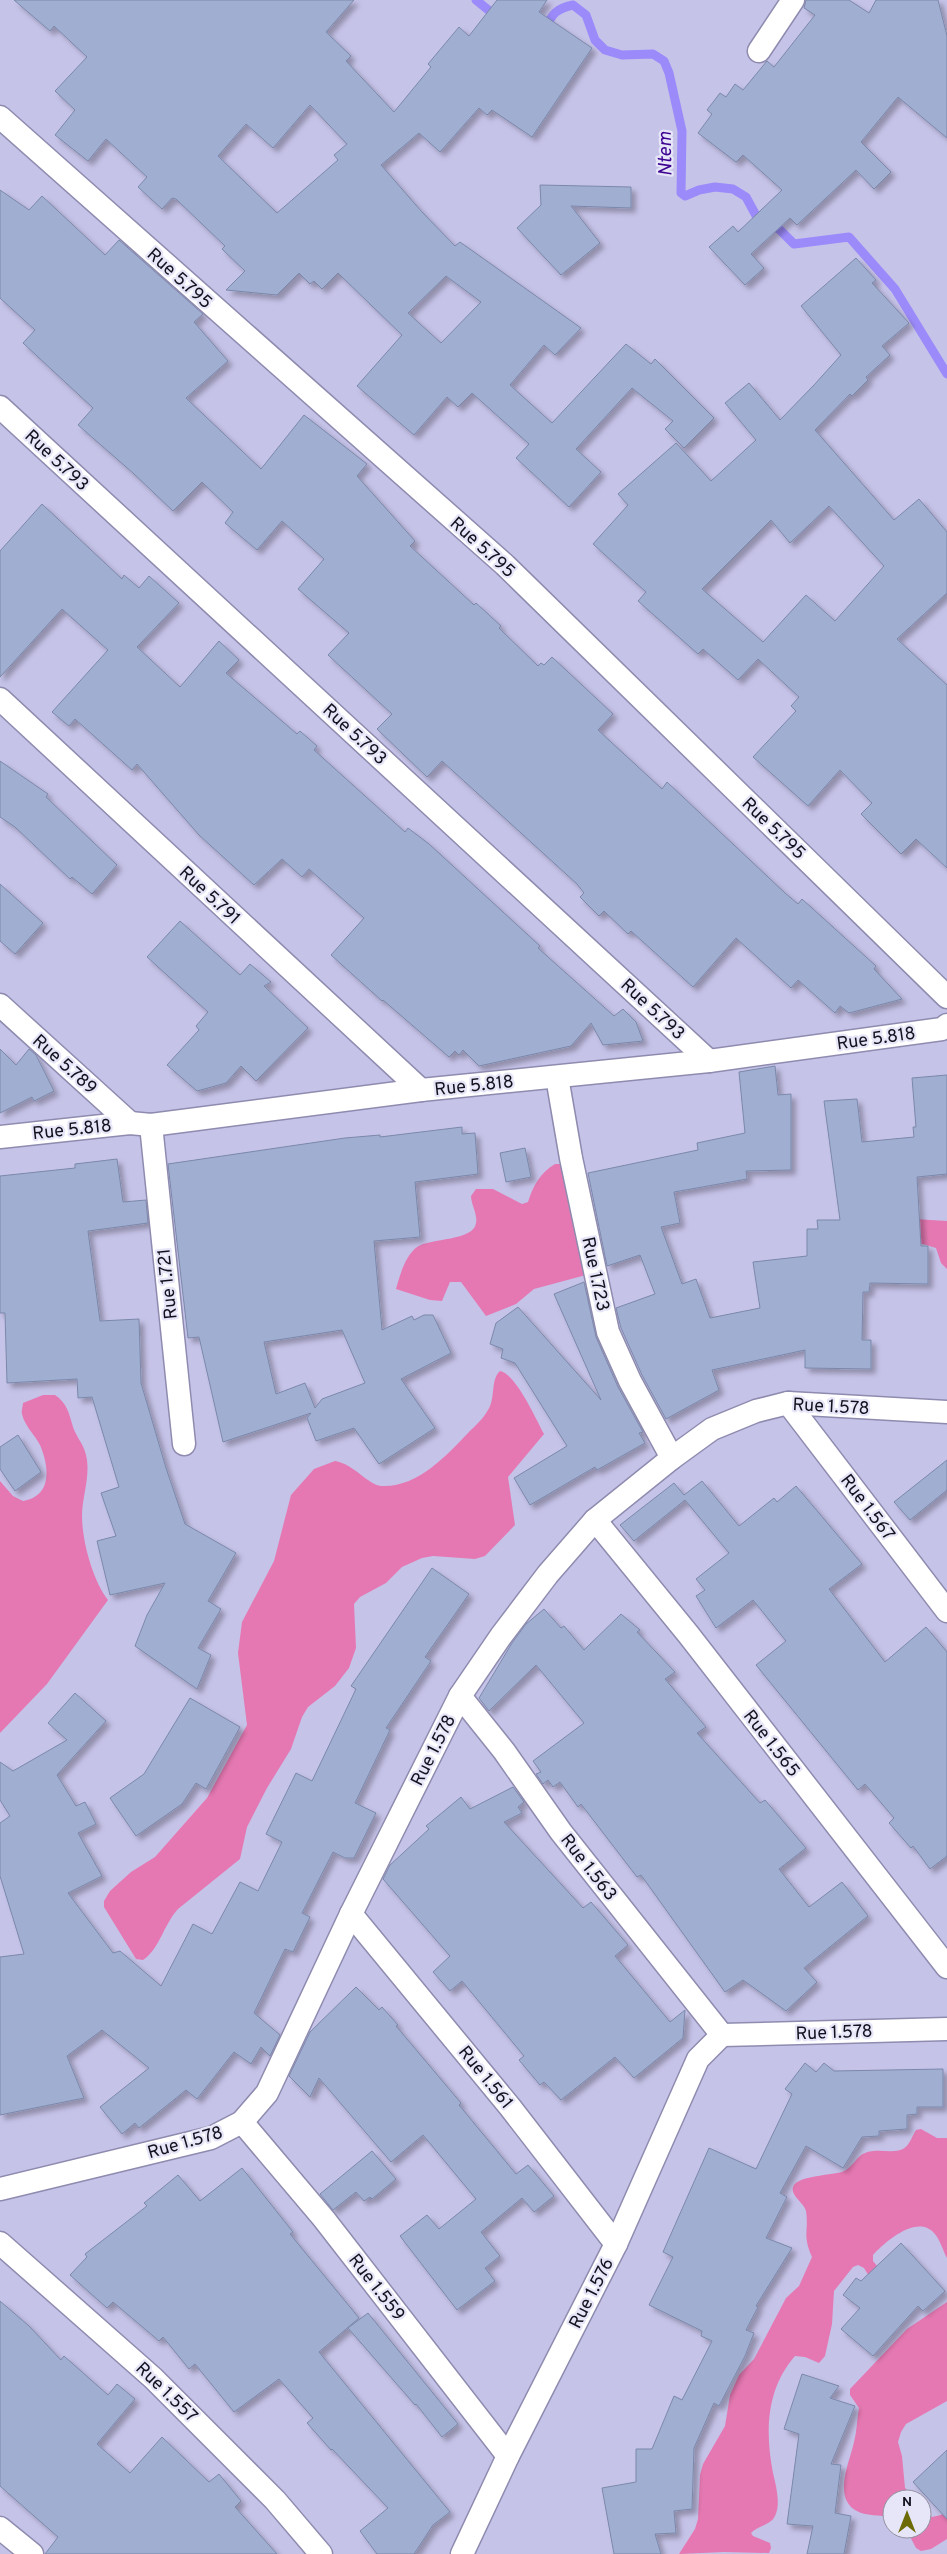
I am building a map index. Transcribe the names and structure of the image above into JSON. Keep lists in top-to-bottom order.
{
  "streets": {
    "street": [
      "Rue 5.795",
      "Rue 5.793",
      "Rue 5.791",
      "Rue 5.818",
      "Rue 5.789",
      "Rue 1.723",
      "Rue 1.721",
      "Rue 1.578",
      "Rue 1.567",
      "Rue 1.565",
      "Rue 1.563",
      "Rue 1.561",
      "Rue 1.559",
      "Rue 1.576",
      "Rue 1.557"
    ]
  },
  "crossings": [
    ["Rue 5.793", "Rue 5.818"],
    ["Rue 5.791", "Rue 5.818"],
    ["Rue 5.818", "Rue 5.789"],
    ["Rue 5.818", "Rue 1.723"],
    ["Rue 5.818", "Rue 1.721"],
    ["Rue 5.789", "Rue 1.721"],
    ["Rue 1.723", "Rue 1.578"],
    ["Rue 1.578", "Rue 1.567"],
    ["Rue 1.578", "Rue 1.565"],
    ["Rue 1.578", "Rue 1.563"],
    ["Rue 1.578", "Rue 1.561"],
    ["Rue 1.578", "Rue 1.559"],
    ["Rue 1.578", "Rue 1.576"],
    ["Rue 1.563", "Rue 1.576"],
    ["Rue 1.561", "Rue 1.576"],
    ["Rue 1.559", "Rue 1.576"]
  ],
  "water": ["Ntem"],
  "north": "top"
}
